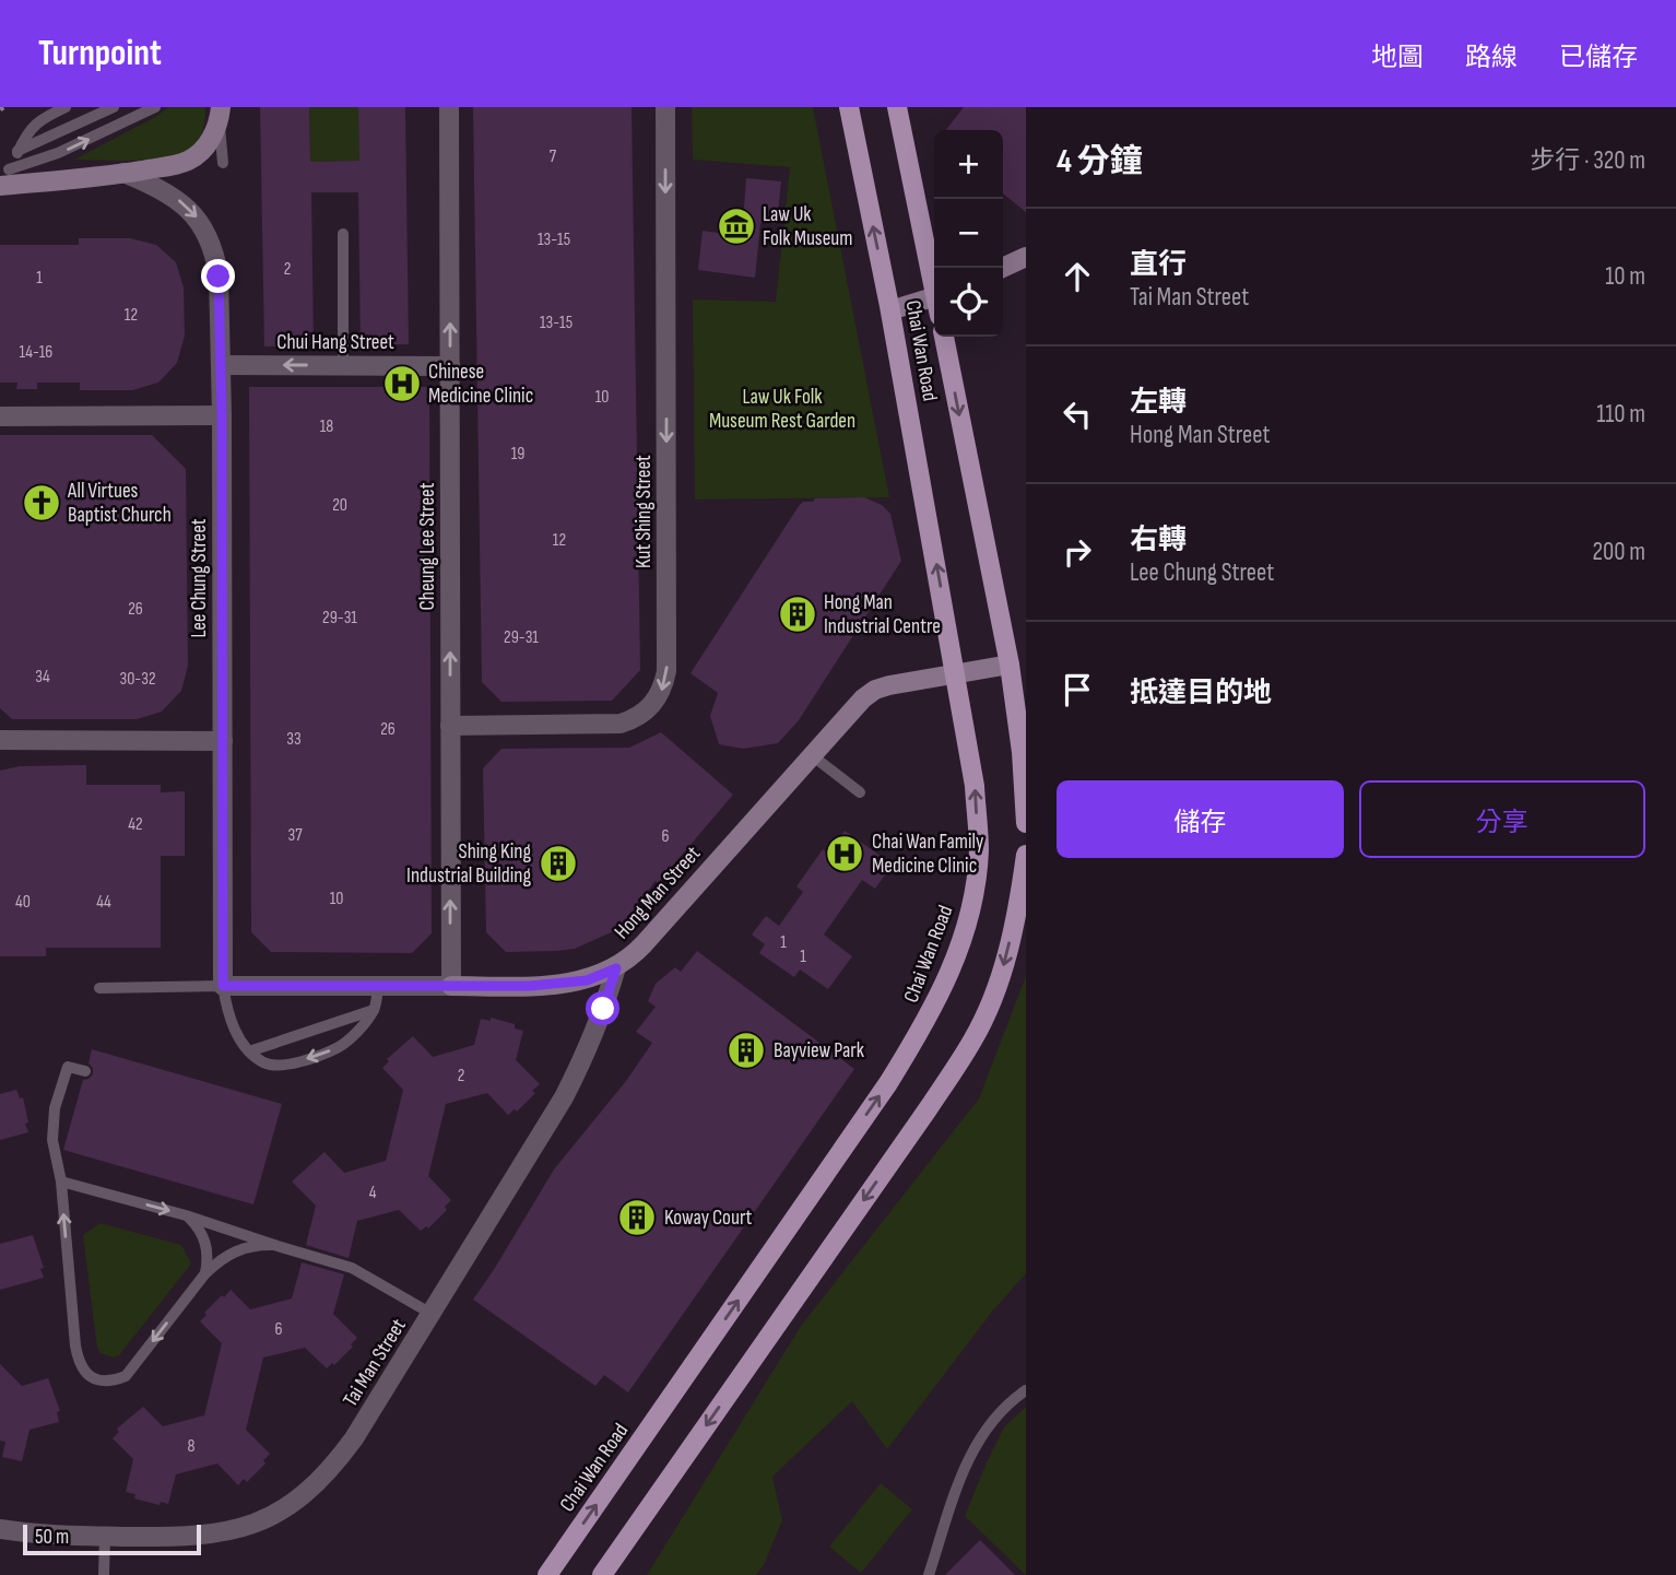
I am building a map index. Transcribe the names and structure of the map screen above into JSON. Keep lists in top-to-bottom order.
{
  "streets": {
    "main road": ["Chai Wan Road"],
    "street": [
      "Chui Hang Street",
      "Kut Shing Street",
      "Cheung Lee Street",
      "Lee Chung Street",
      "Hong Man Street",
      "Tai Man Street"
    ]
  },
  "crossings": [
    ["Chui Hang Street", "Cheung Lee Street"],
    ["Chui Hang Street", "Lee Chung Street"],
    ["Chai Wan Road", "Hong Man Street"],
    ["Kut Shing Street", "Cheung Lee Street"],
    ["Cheung Lee Street", "Hong Man Street"],
    ["Lee Chung Street", "Hong Man Street"],
    ["Hong Man Street", "Tai Man Street"]
  ],
  "one_way": ["Chui Hang Street", "Kut Shing Street", "Cheung Lee Street"],
  "parks": ["Law Uk Folk Museum Rest Garden"],
  "places": {
    "museum": ["Law Uk Folk Museum"],
    "hospital": ["Chinese Medicine Clinic", "Chai Wan Family Medicine Clinic"],
    "church": ["All Virtues Baptist Church"],
    "building": [
      "Hong Man Industrial Centre",
      "Shing King Industrial Building",
      "Bayview Park",
      "Koway Court"
    ]
  },
  "house_numbers": [
    "7",
    "13-15",
    "2",
    "1",
    "12",
    "13-15",
    "14-16",
    "10",
    "18",
    "19",
    "20",
    "12",
    "26",
    "29-31",
    "29-31",
    "34",
    "30-32",
    "26",
    "33",
    "42",
    "37",
    "6",
    "10",
    "40",
    "44",
    "1",
    "1",
    "2",
    "4",
    "6",
    "8"
  ],
  "scale_bar": "50 m",
  "page": {
    "header": "Turnpoint",
    "nav": ["地圖", "路線", "已儲存"],
    "heading": ["4 分鐘", "步行 · 320 m"],
    "map_buttons": ["+", "−"],
    "list": [
      ["直行", "Tai Man Street", "10 m"],
      ["左轉", "Hong Man Street", "110 m"],
      ["右轉", "Lee Chung Street", "200 m"],
      "抵達目的地"
    ],
    "buttons": ["儲存", "分享"],
    "scale": "50 m"
  }
}
